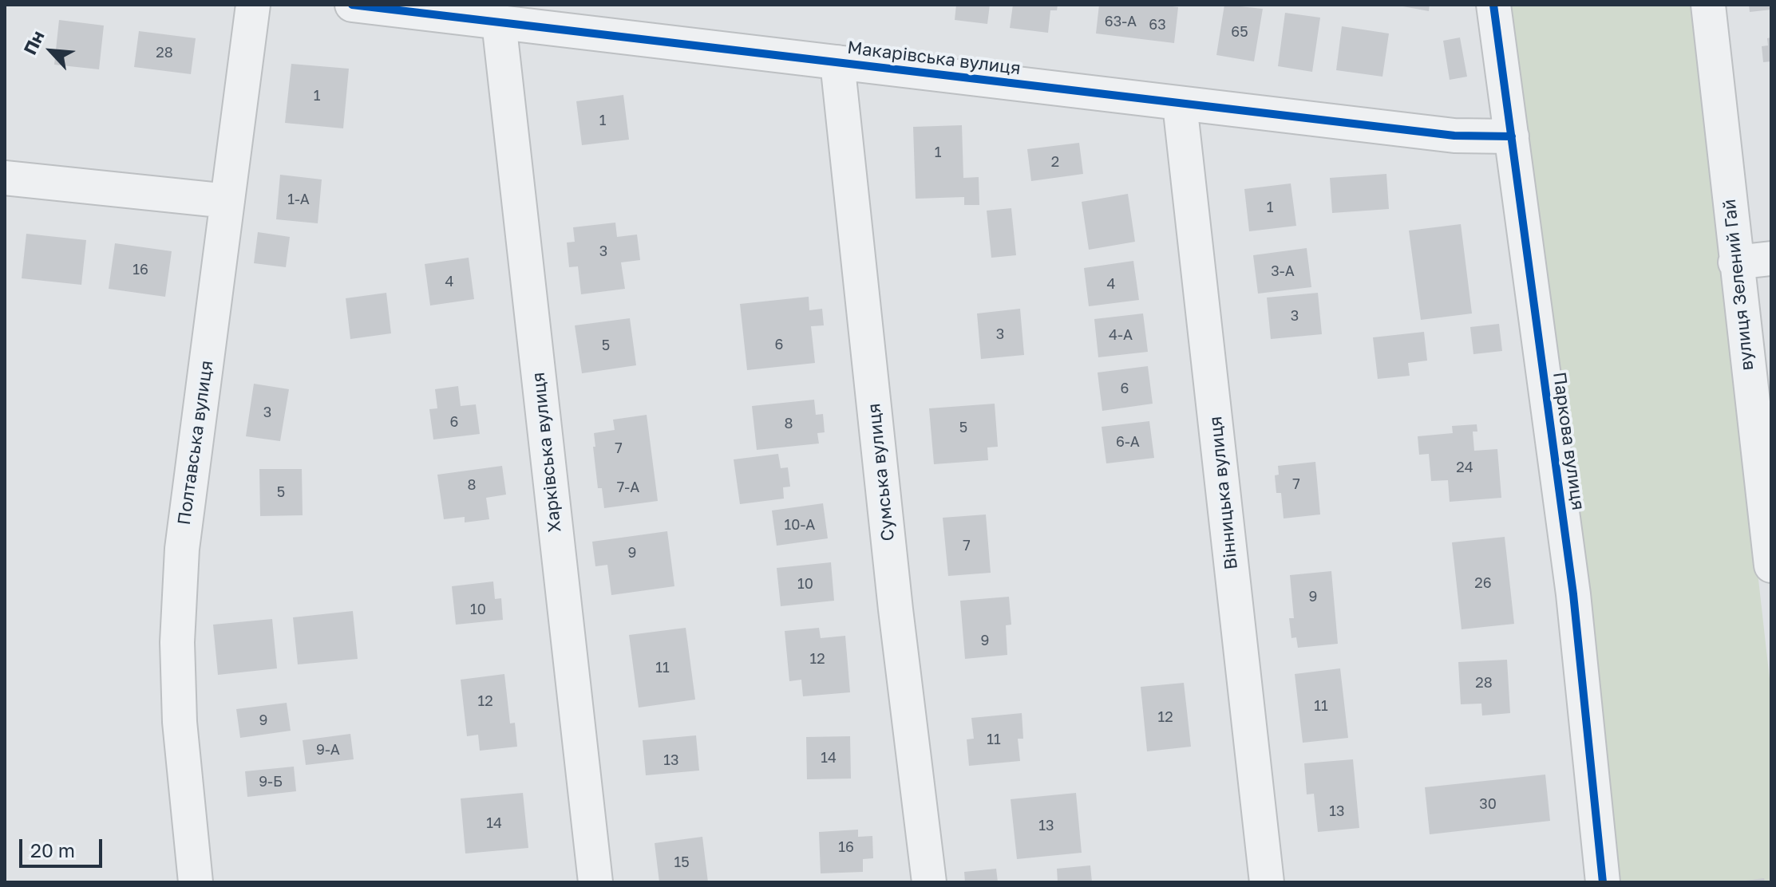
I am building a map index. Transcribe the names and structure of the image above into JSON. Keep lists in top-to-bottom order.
{
  "streets": {
    "street": [
      "Макарівська вулиця",
      "вулиця Зелений Гай",
      "Паркова вулиця",
      "Полтавська вулиця",
      "Харківська вулиця",
      "Сумська вулиця",
      "Вінницька вулиця"
    ]
  },
  "crossings": [
    ["Макарівська вулиця", "Паркова вулиця"],
    ["Макарівська вулиця", "Харківська вулиця"],
    ["Макарівська вулиця", "Сумська вулиця"],
    ["Макарівська вулиця", "Вінницька вулиця"]
  ],
  "house_numbers": [
    "63-А",
    "63",
    "65",
    "28",
    "1",
    "1",
    "1",
    "2",
    "1-А",
    "1",
    "3",
    "16",
    "3-А",
    "4",
    "4",
    "3",
    "3",
    "4-А",
    "6",
    "5",
    "6",
    "3",
    "6",
    "8",
    "5",
    "6-А",
    "7",
    "24",
    "7",
    "8",
    "7-А",
    "5",
    "10-А",
    "7",
    "9",
    "26",
    "10",
    "9",
    "10",
    "9",
    "12",
    "11",
    "28",
    "12",
    "11",
    "12",
    "9",
    "11",
    "9-А",
    "14",
    "13",
    "9-Б",
    "30",
    "13",
    "14",
    "13",
    "16",
    "15"
  ],
  "scale_bar": "20 m",
  "north": "top left"
}
